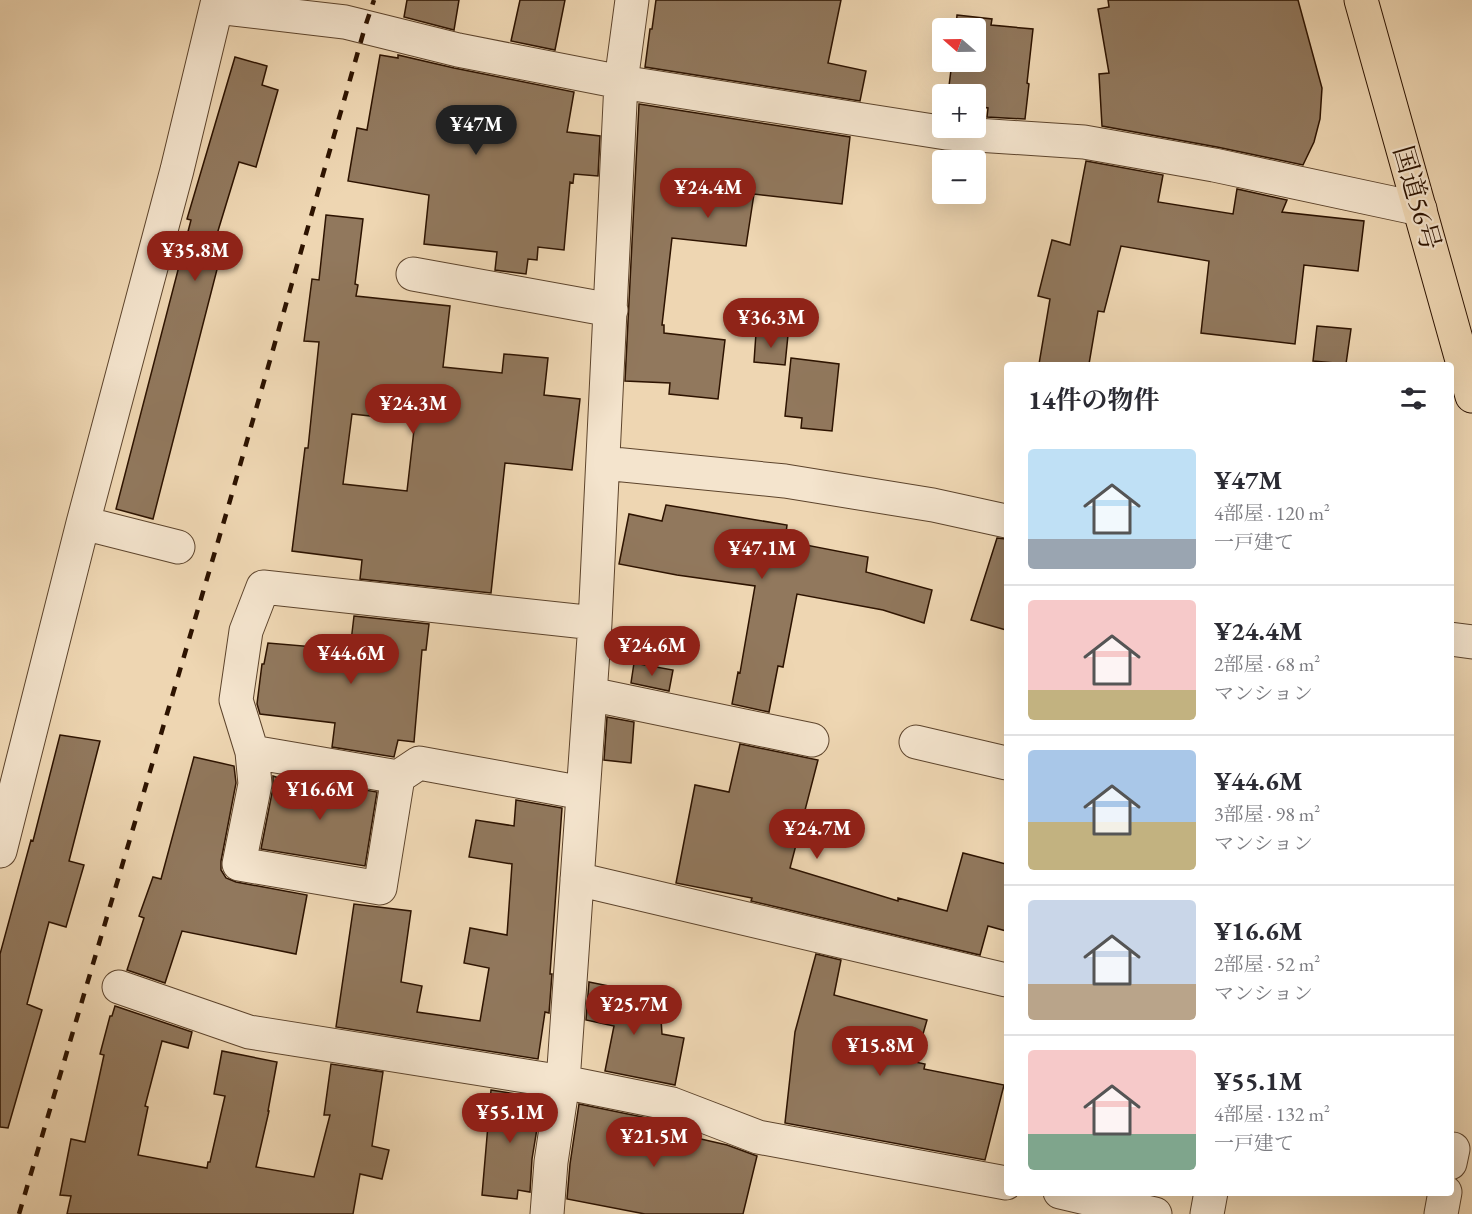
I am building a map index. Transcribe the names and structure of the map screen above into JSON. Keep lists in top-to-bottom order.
{
  "streets": {
    "highway": ["国道56号"]
  },
  "north": "left",
  "page": {
    "map_buttons": ["+", "−"],
    "price": [
      "¥47M",
      "¥24.4M",
      "¥35.8M",
      "¥36.3M",
      "¥24.3M",
      "¥47.1M",
      "¥24.6M",
      "¥44.6M",
      "¥16.6M",
      "¥24.7M",
      "¥25.7M",
      "¥15.8M",
      "¥55.1M",
      "¥21.5M"
    ],
    "heading": "14件の物件",
    "list": [
      {
        "name": "¥47M",
        "note": "4部屋 · 120 m² · 一戸建て"
      },
      {
        "name": "¥24.4M",
        "note": "2部屋 · 68 m² · マンション"
      },
      {
        "name": "¥44.6M",
        "note": "3部屋 · 98 m² · マンション"
      },
      {
        "name": "¥16.6M",
        "note": "2部屋 · 52 m² · マンション"
      },
      {
        "name": "¥55.1M",
        "note": "4部屋 · 132 m² · 一戸建て"
      }
    ]
  }
}
